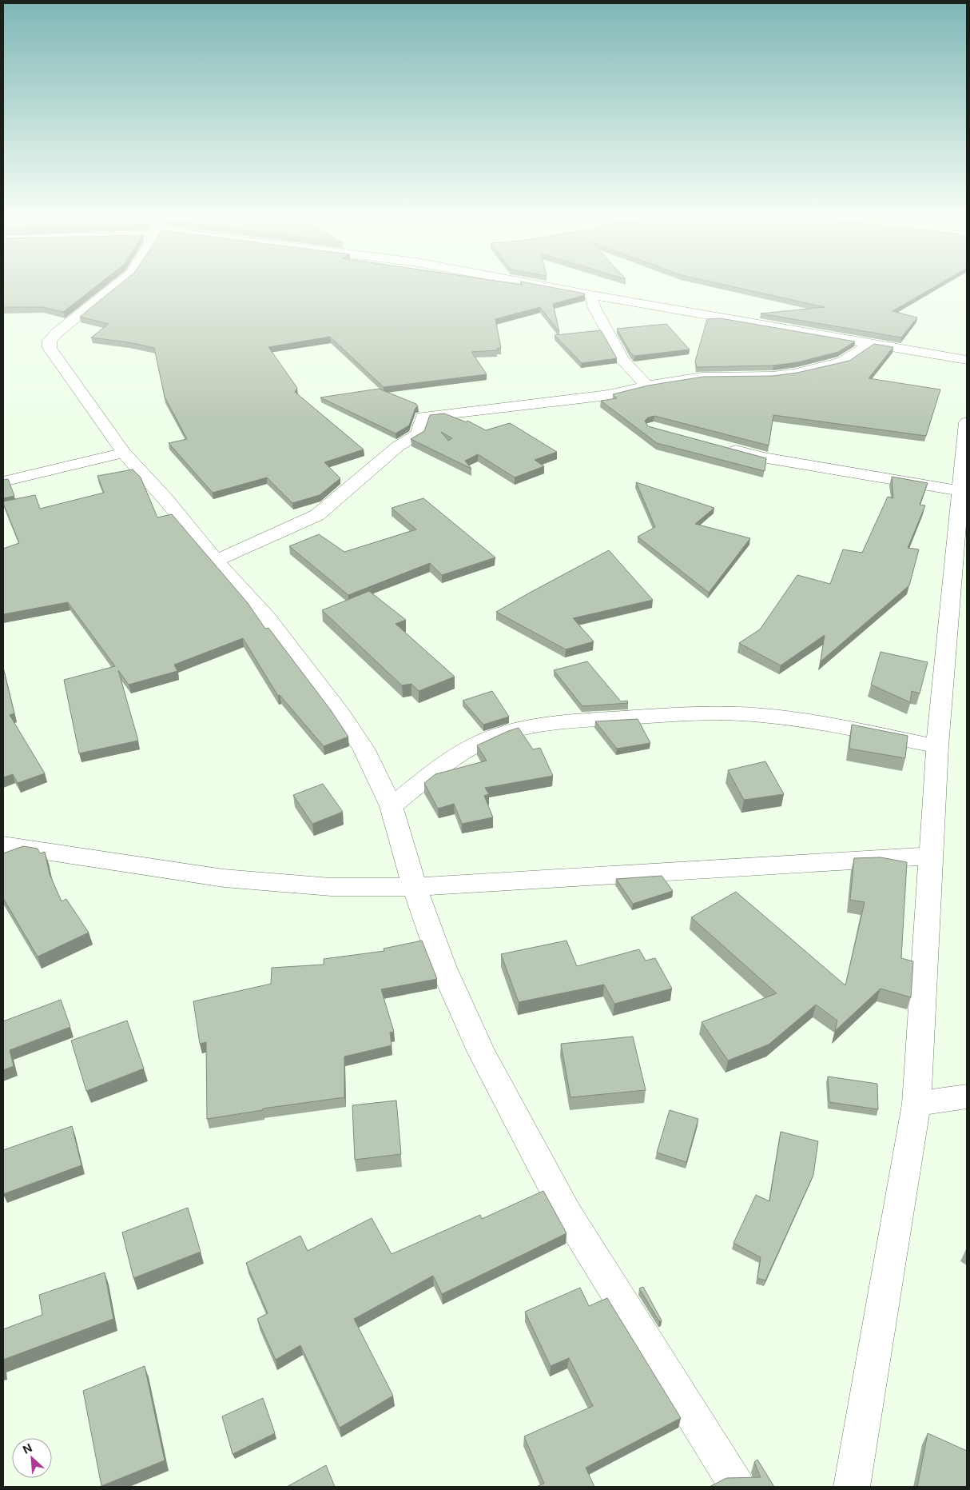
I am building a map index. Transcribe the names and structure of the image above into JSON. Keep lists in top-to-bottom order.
{
  "north": "top left"
}
